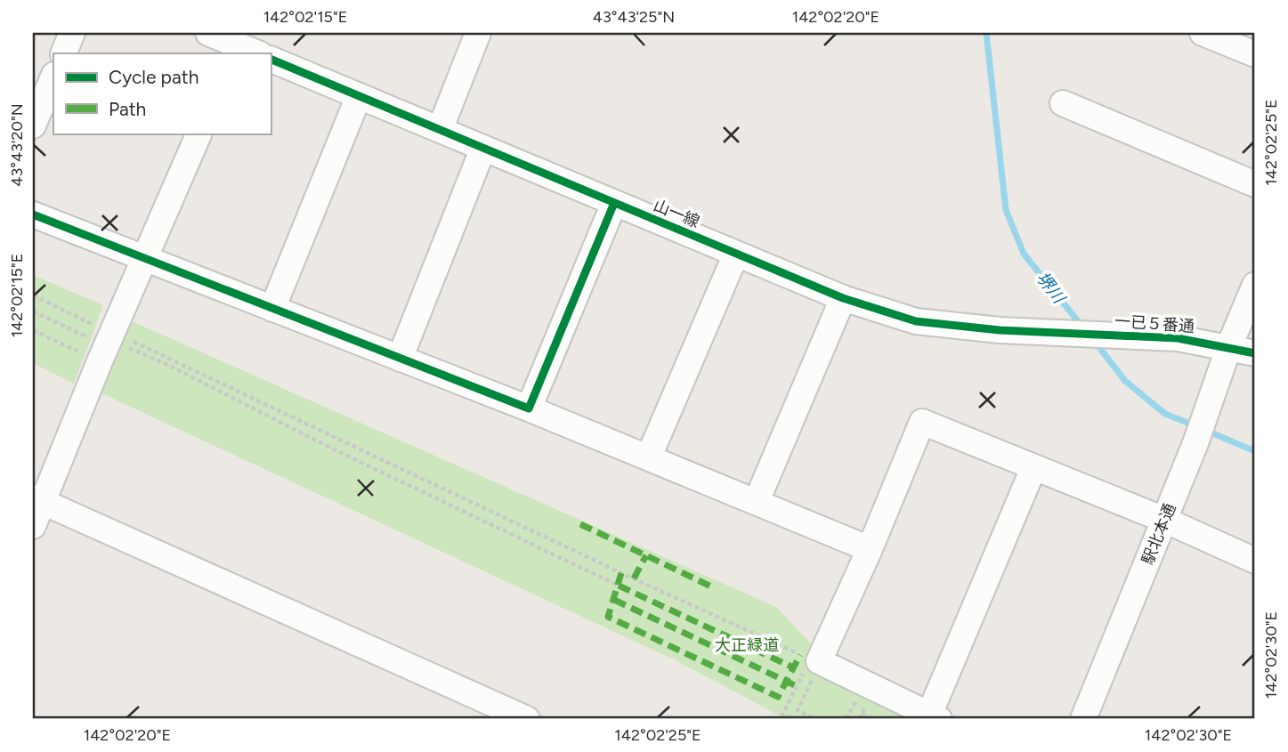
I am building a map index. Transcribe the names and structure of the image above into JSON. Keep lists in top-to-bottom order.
{
  "streets": {
    "street": ["山一線", "一已５番通", "駅北本通"]
  },
  "crossings": [
    ["山一線", "一已５番通"],
    ["一已５番通", "駅北本通"]
  ],
  "water": ["堺川"],
  "parks": ["大正緑道"],
  "legend": ["Cycle path", "Path"],
  "coordinates": [
    "142°02'15\"E",
    "43°43'25\"N",
    "142°02'20\"E",
    "142°02'25\"E",
    "43°43'20\"N",
    "142°02'30\"E"
  ]
}
